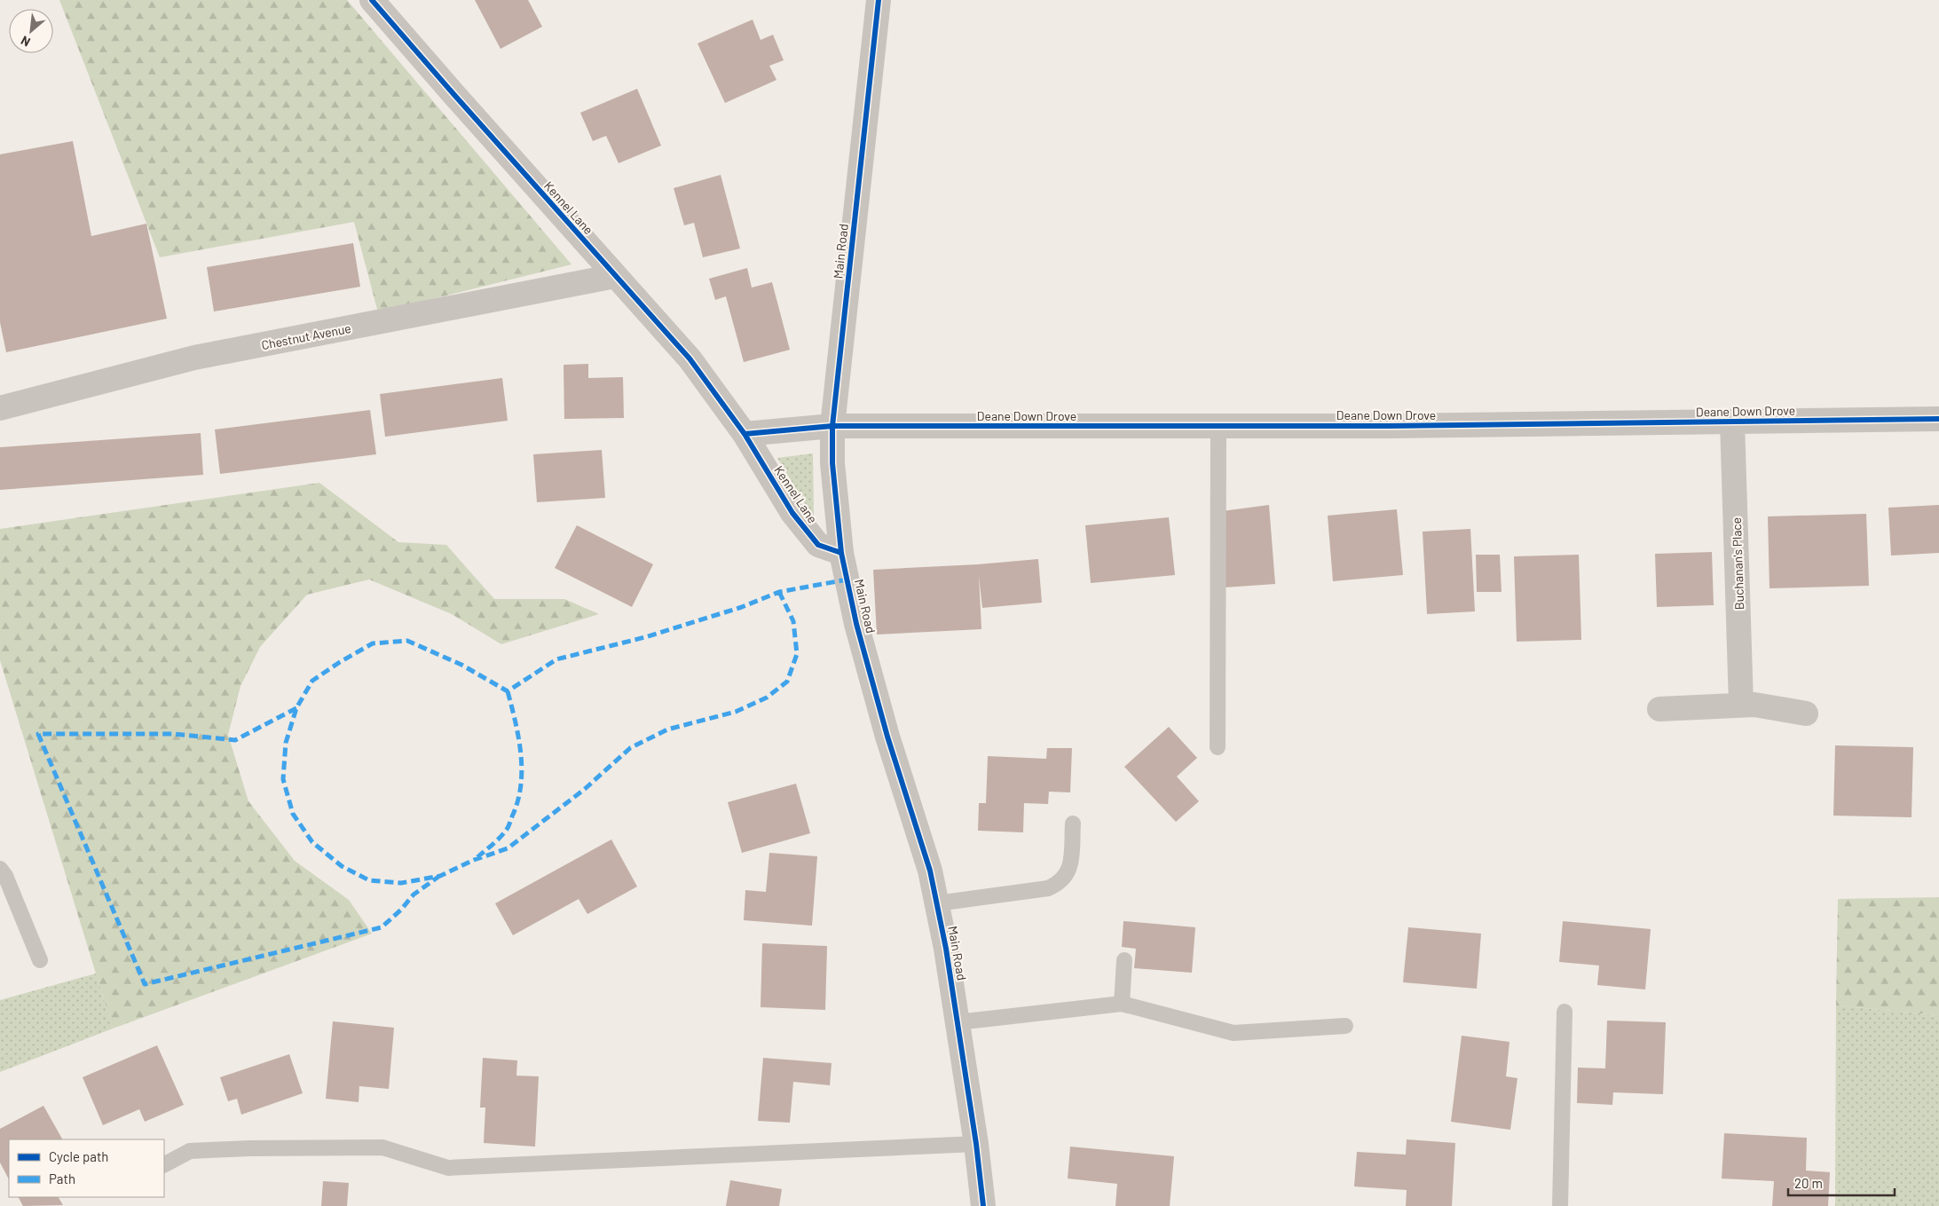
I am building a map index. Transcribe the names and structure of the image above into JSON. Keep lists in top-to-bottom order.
{
  "streets": {
    "street": [
      "Kennel Lane",
      "Main Road",
      "Chestnut Avenue",
      "Deane Down Drove",
      "Buchanan's Place"
    ]
  },
  "crossings": [
    ["Kennel Lane", "Main Road"],
    ["Kennel Lane", "Chestnut Avenue"],
    ["Main Road", "Deane Down Drove"],
    ["Deane Down Drove", "Buchanan's Place"]
  ],
  "legend": ["Cycle path", "Path"],
  "scale_bar": "20 m",
  "north": "bottom left"
}
